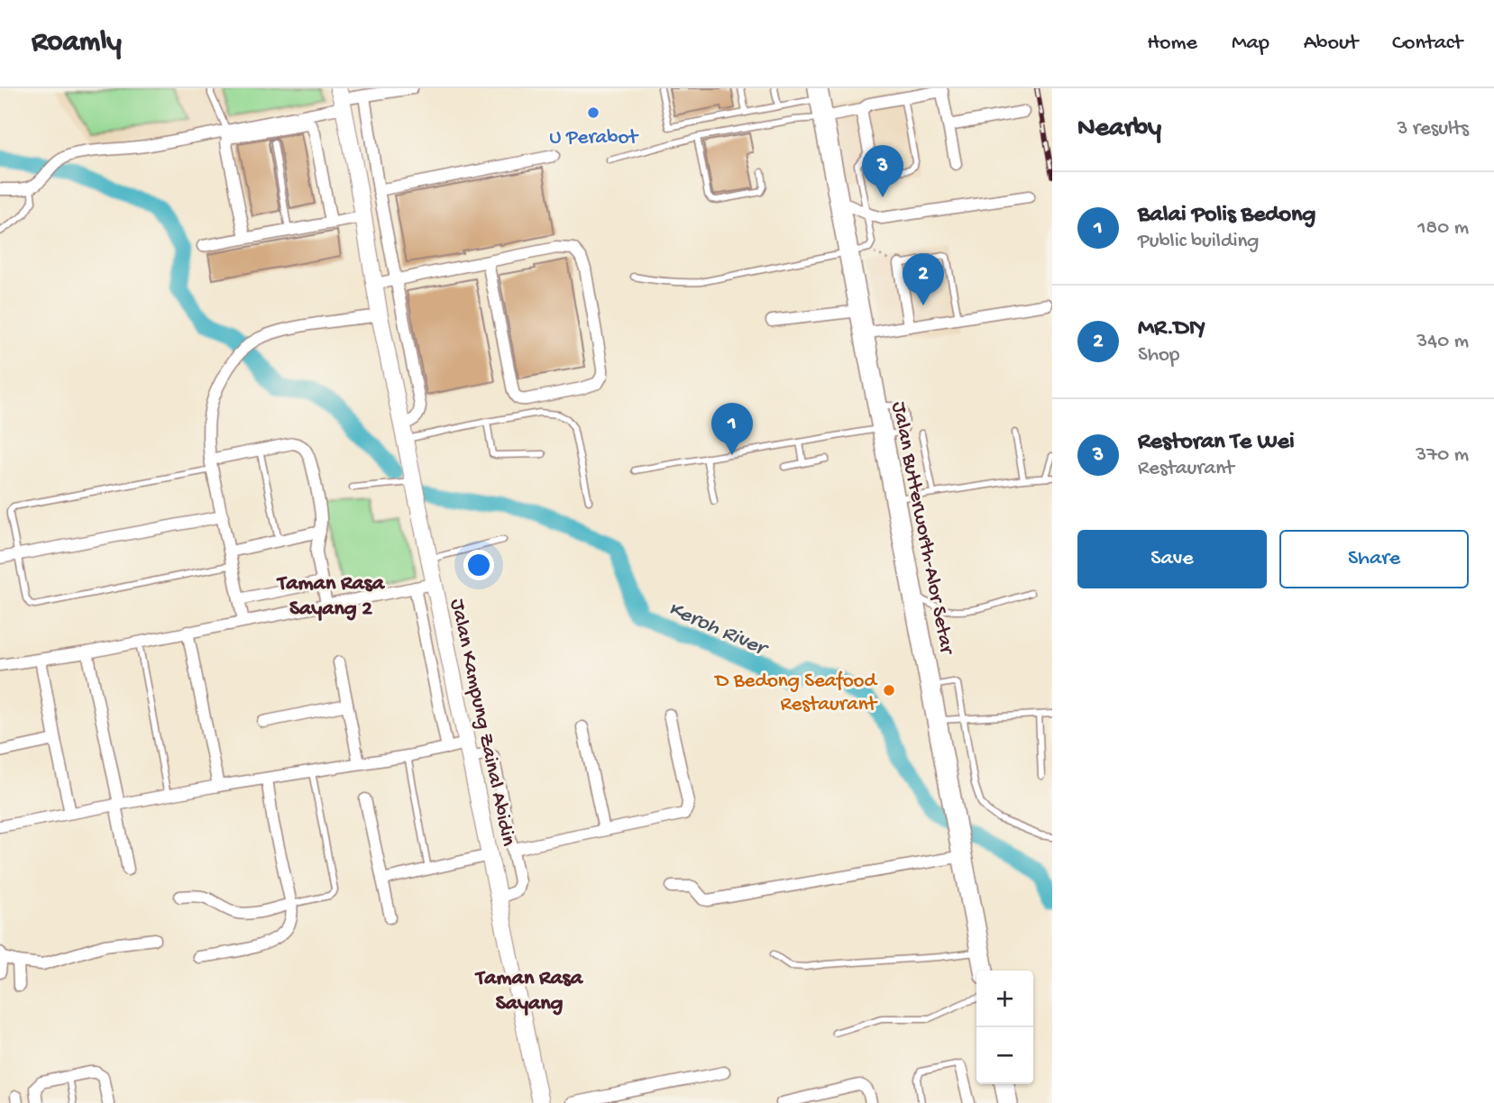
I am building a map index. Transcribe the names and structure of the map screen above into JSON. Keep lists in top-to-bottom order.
{
  "streets": {
    "main road": ["Jalan Butterworth-Alor Setar"],
    "street": ["Jalan Kampung Zainal Abidin"]
  },
  "districts": ["Taman Rasa Sayang 2", "Taman Rasa Sayang"],
  "water": ["Keroh River"],
  "places": ["U Perabot", "D Bedong Seafood Restaurant"],
  "page": {
    "header": "Roamly",
    "nav": [
      "Home",
      "Map",
      "About",
      "Contact"
    ],
    "heading": ["Nearby", "3 results"],
    "pins": ["3", "2", "1"],
    "list": [
      {
        "mark": "1",
        "name": "Balai Polis Bedong",
        "note": "Public building",
        "value": "180 m"
      },
      {
        "mark": "2",
        "name": "MR.DIY",
        "note": "Shop",
        "value": "340 m"
      },
      {
        "mark": "3",
        "name": "Restoran Te Wei",
        "note": "Restaurant",
        "value": "370 m"
      }
    ],
    "buttons": ["Save", "Share"],
    "map_buttons": ["+", "−"]
  }
}
